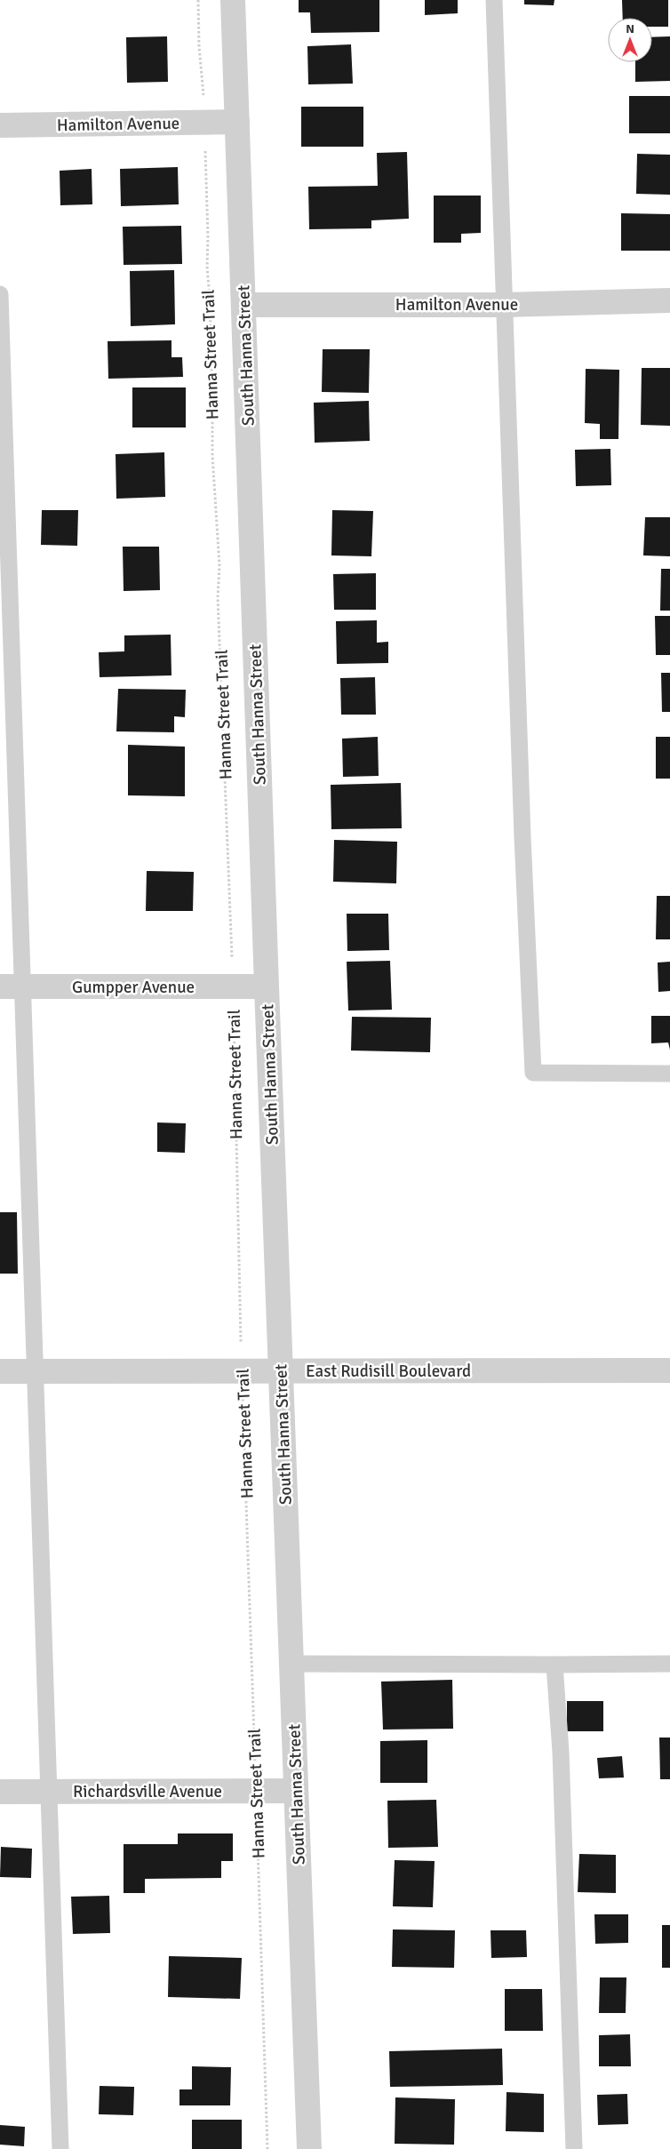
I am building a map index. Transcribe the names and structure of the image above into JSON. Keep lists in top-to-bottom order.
{
  "streets": {
    "street": [
      "Hamilton Avenue",
      "South Hanna Street",
      "Gumpper Avenue",
      "East Rudisill Boulevard",
      "Richardsville Avenue"
    ],
    "path": ["Hanna Street Trail"]
  },
  "crossings": [
    ["Hamilton Avenue", "Hanna Street Trail"],
    ["Hamilton Avenue", "South Hanna Street"],
    ["Hanna Street Trail", "Gumpper Avenue"],
    ["Hanna Street Trail", "East Rudisill Boulevard"],
    ["Hanna Street Trail", "Richardsville Avenue"],
    ["South Hanna Street", "Gumpper Avenue"],
    ["South Hanna Street", "East Rudisill Boulevard"],
    ["South Hanna Street", "Richardsville Avenue"]
  ],
  "north": "top"
}
